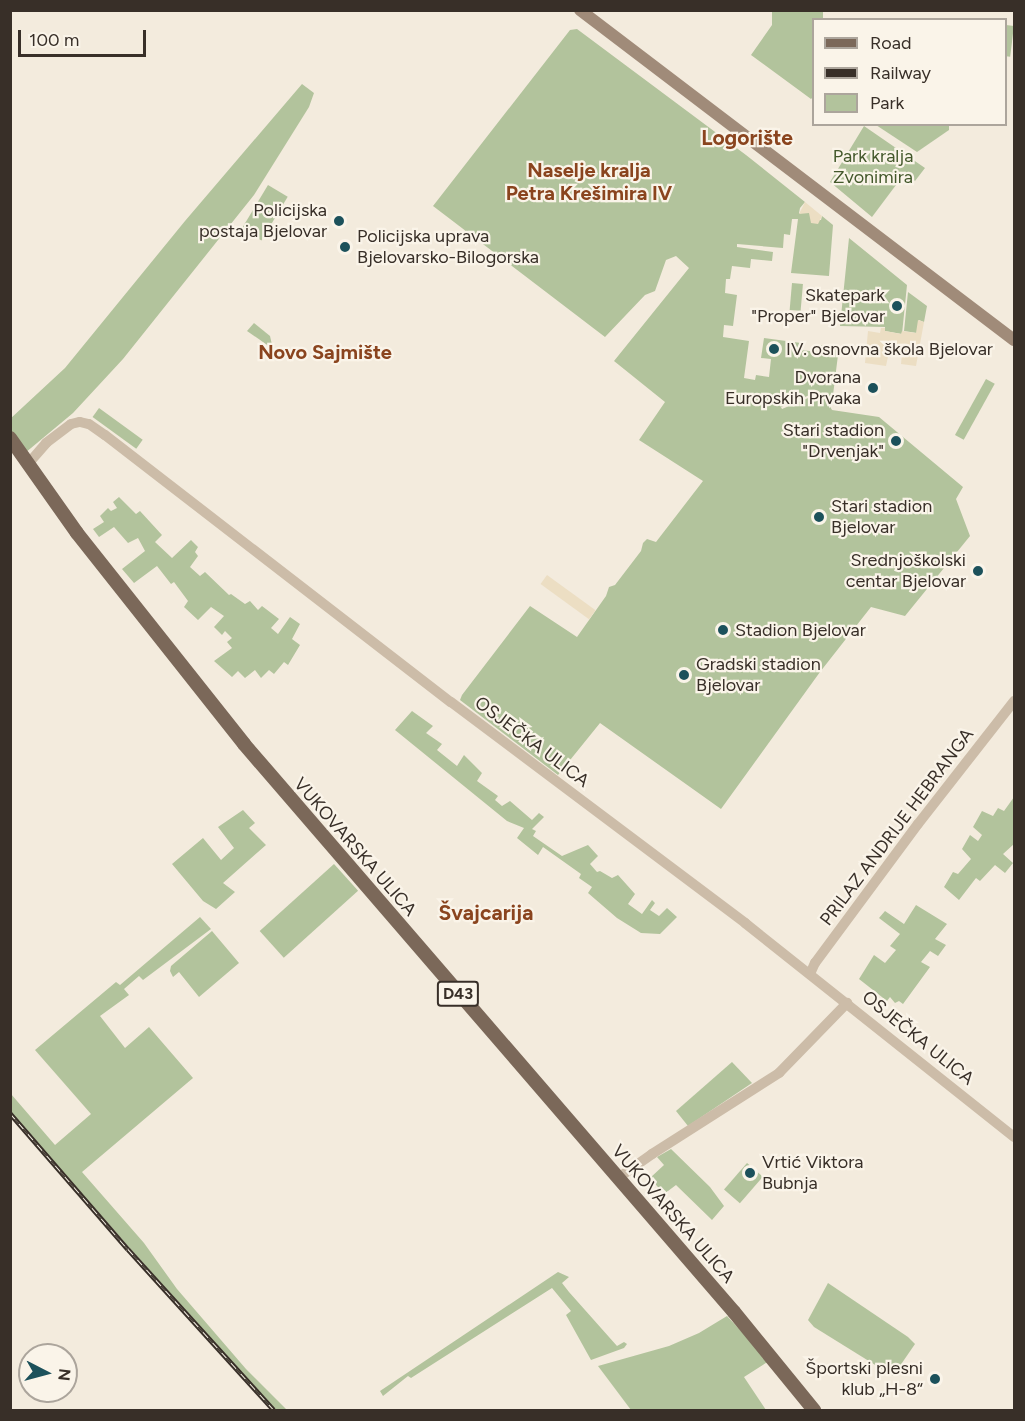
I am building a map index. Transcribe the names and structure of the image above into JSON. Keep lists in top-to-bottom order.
{
  "streets": {
    "main road": ["VUKOVARSKA ULICA", "D43"],
    "street": ["OSJEČKA ULICA", "PRILAZ ANDRIJE HEBRANGA"]
  },
  "crossings": [
    ["OSJEČKA ULICA", "PRILAZ ANDRIJE HEBRANGA"],
    ["OSJEČKA ULICA", "VUKOVARSKA ULICA"],
    ["OSJEČKA ULICA", "D43"],
    ["VUKOVARSKA ULICA", "D43"]
  ],
  "districts": [
    "Logorište",
    "Naselje kralja Petra Krešimira IV",
    "Novo Sajmište",
    "Švajcarija"
  ],
  "parks": ["Park kralja Zvonimira"],
  "places": [
    "Policijska postaja Bjelovar",
    "Policijska uprava Bjelovarsko-Bilogorska",
    "Skatepark \"Proper\" Bjelovar",
    "IV. osnovna škola Bjelovar",
    "Dvorana Europskih Prvaka",
    "Stari stadion \"Drvenjak\"",
    "Stari stadion Bjelovar",
    "Srednjoškolski centar Bjelovar",
    "Stadion Bjelovar",
    "Gradski stadion Bjelovar",
    "Vrtić Viktora Bubnja",
    "Športski plesni klub „H-8“"
  ],
  "legend": ["Road", "Railway", "Park"],
  "scale_bar": "100 m",
  "north": "right"
}
